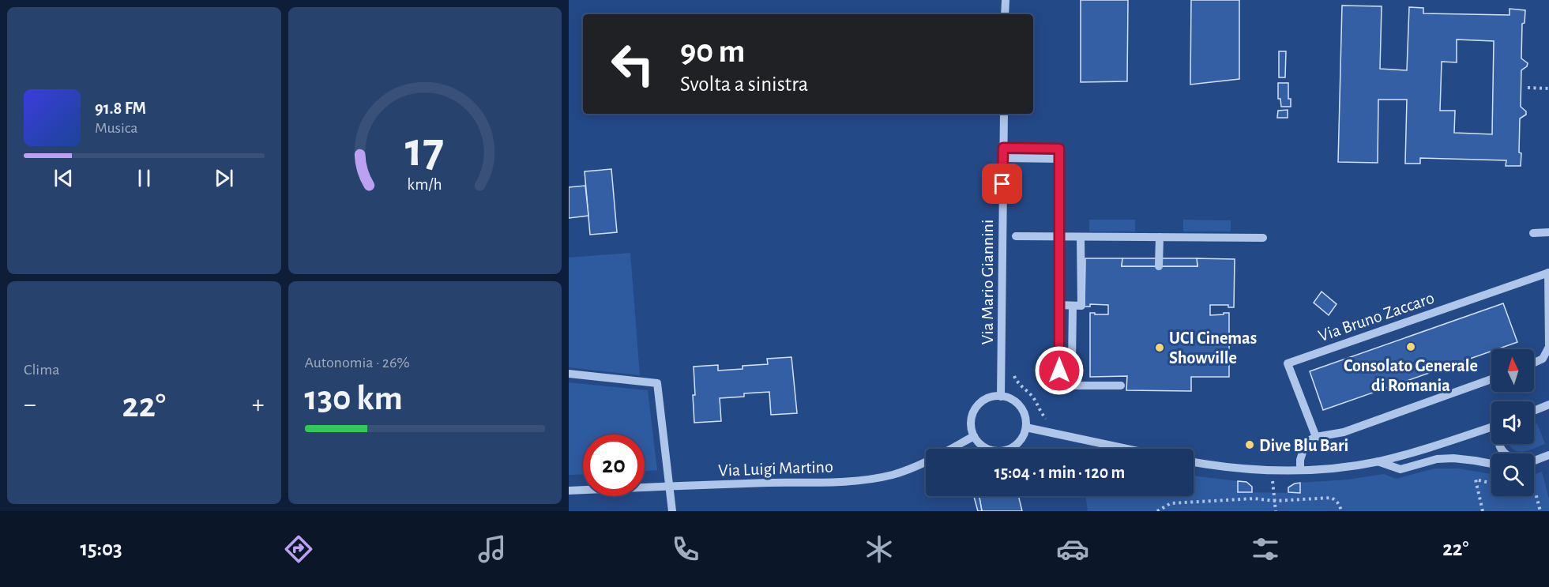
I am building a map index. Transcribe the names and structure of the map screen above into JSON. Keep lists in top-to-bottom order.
{
  "streets": {
    "street": ["Via Mario Giannini", "Via Bruno Zaccaro", "Via Luigi Martino"]
  },
  "crossings": [
    ["Via Mario Giannini", "Via Luigi Martino"]
  ],
  "places": ["Consolato Generale di Romania", "UCI Cinemas Showville", "Dive Blu Bari"],
  "north": "top",
  "page": {
    "turn": ["90 m", "Svolta a sinistra"],
    "song": ["91.8 FM", "Musica"],
    "tile": [
      "Clima",
      ["Autonomia · 26%", "130 km"]
    ],
    "heat": ["−", "22°", "+"],
    "limit": "20",
    "trip": "15:04 · 1 min · 120 m",
    "tabs": ["15:03", "22°"],
    "gauge": ["17", "km/h"]
  }
}
